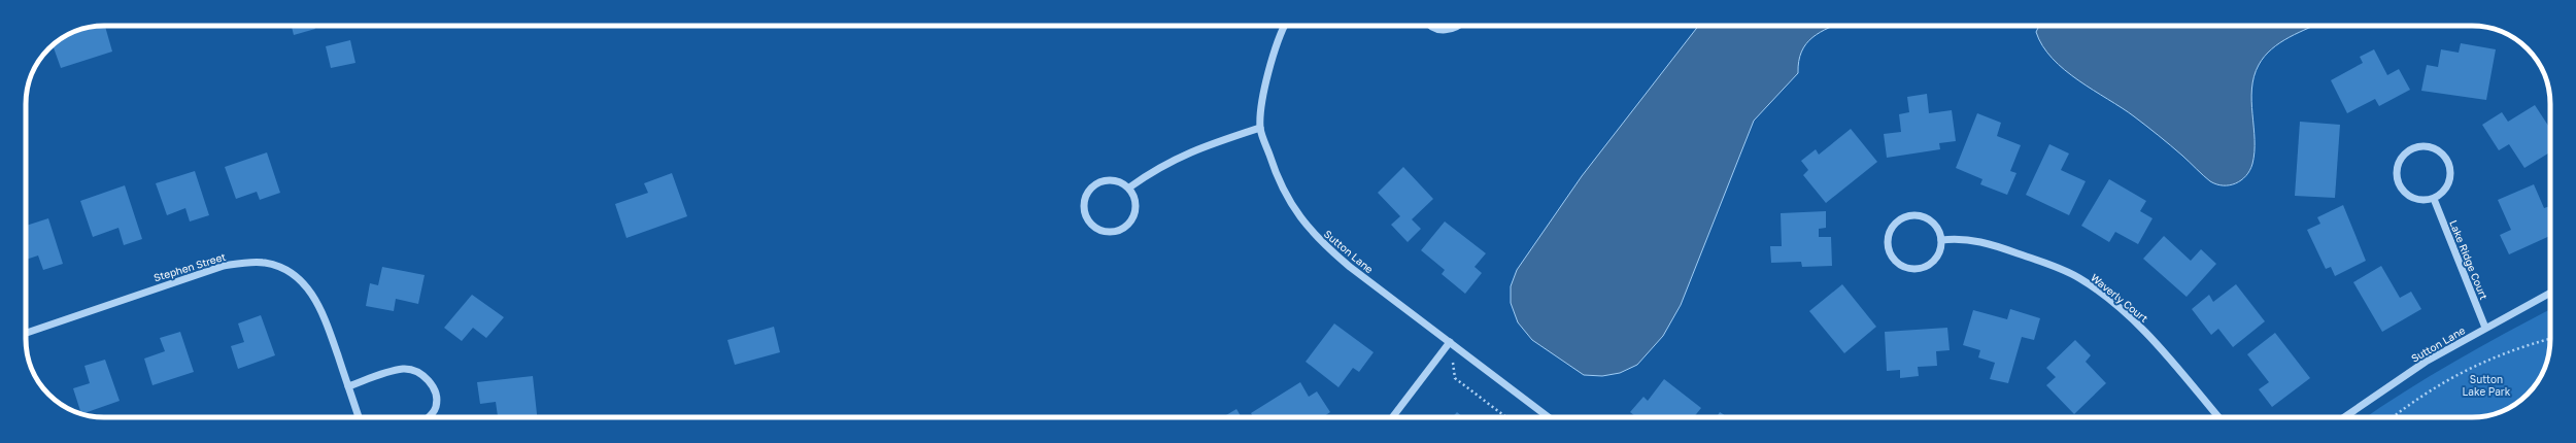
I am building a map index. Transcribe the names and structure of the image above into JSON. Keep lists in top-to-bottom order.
{
  "streets": {
    "street": [
      "Sutton Lane",
      "Lake Ridge Court",
      "Stephen Street",
      "Waverly Court"
    ]
  },
  "crossings": [
    ["Sutton Lane", "Lake Ridge Court"]
  ],
  "parks": ["Sutton Lake Park"]
}
